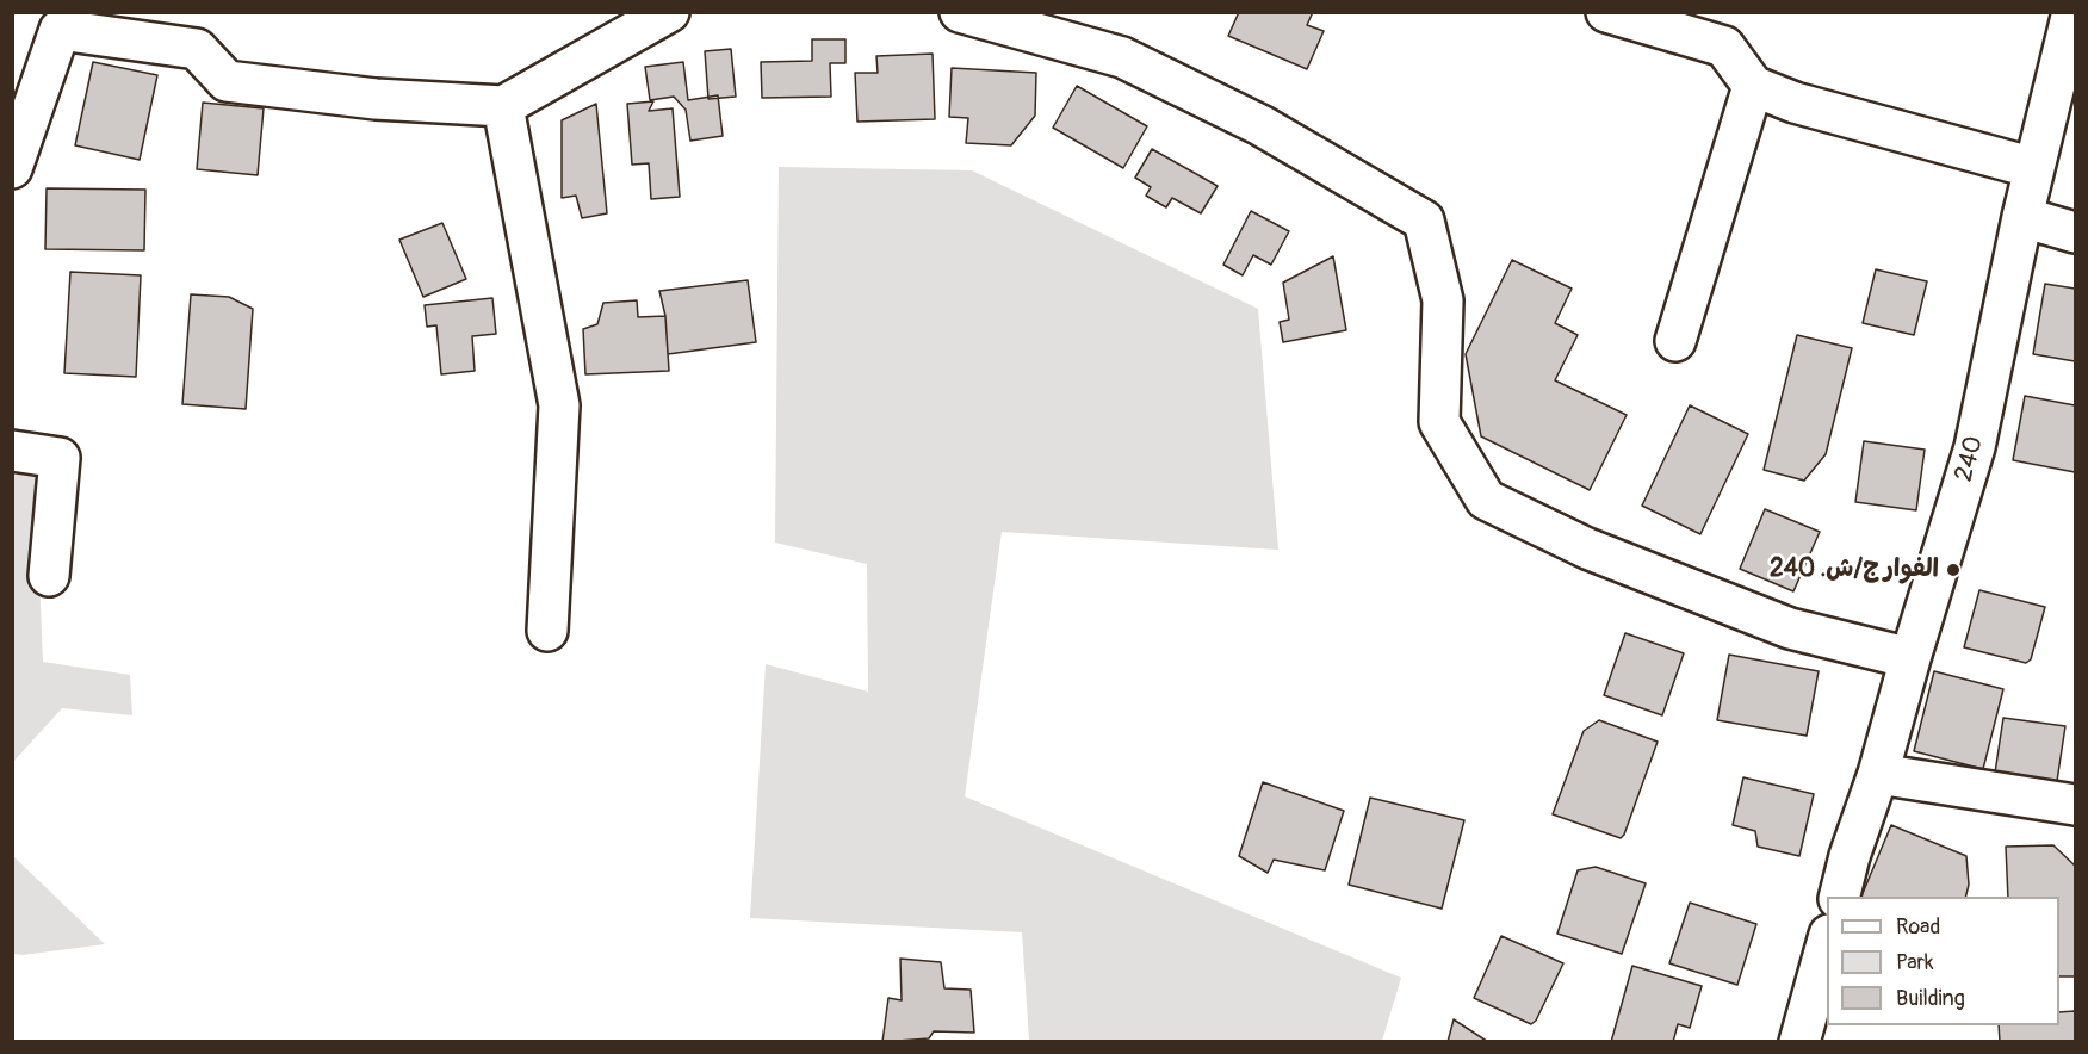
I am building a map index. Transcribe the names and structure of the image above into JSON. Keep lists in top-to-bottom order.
{
  "streets": {
    "street": ["240"]
  },
  "places": ["الفوار ج/ش. 240"],
  "legend": ["Road", "Park", "Building"]
}
